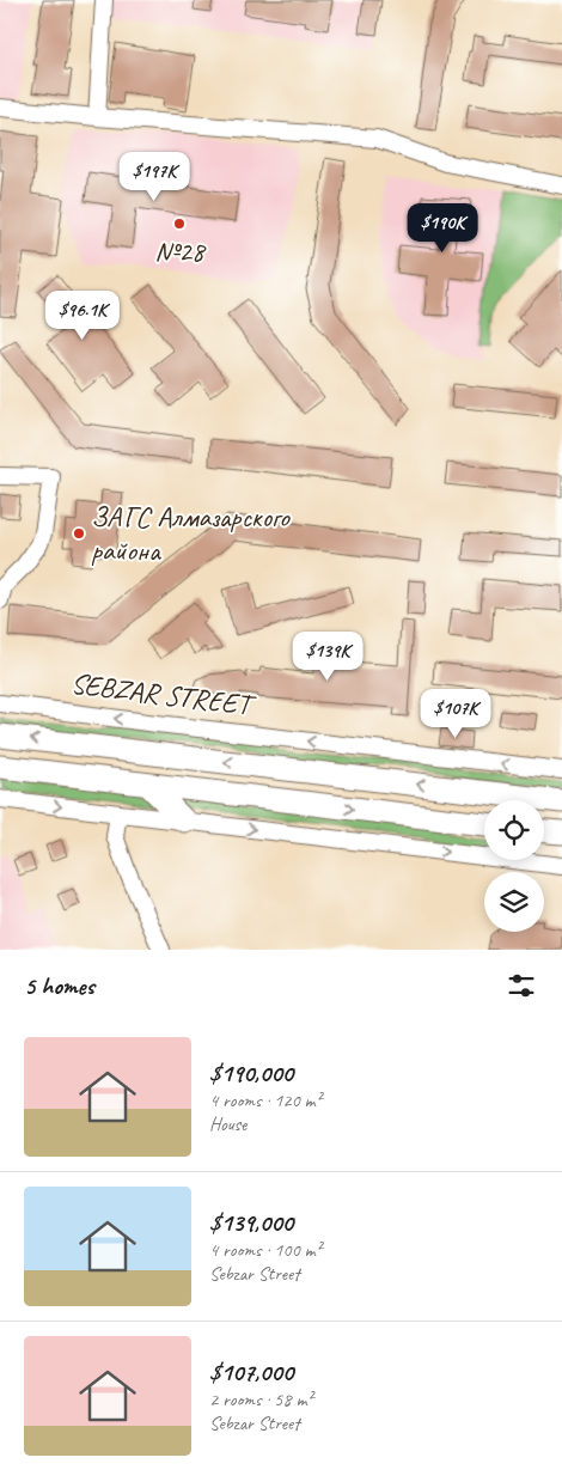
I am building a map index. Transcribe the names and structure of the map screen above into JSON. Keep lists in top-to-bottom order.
{
  "streets": {
    "main road": ["SEBZAR STREET"]
  },
  "places": ["№28", "ЗАГС Алмазарского района"],
  "page": {
    "price": [
      "$197K",
      "$190K",
      "$96.1K",
      "$139K",
      "$107K"
    ],
    "heading": "5 homes",
    "list": [
      {
        "name": "$190,000",
        "note": "4 rooms · 120 m² · House"
      },
      {
        "name": "$139,000",
        "note": "4 rooms · 100 m² · Sebzar Street"
      },
      {
        "name": "$107,000",
        "note": "2 rooms · 58 m² · Sebzar Street"
      }
    ]
  }
}
